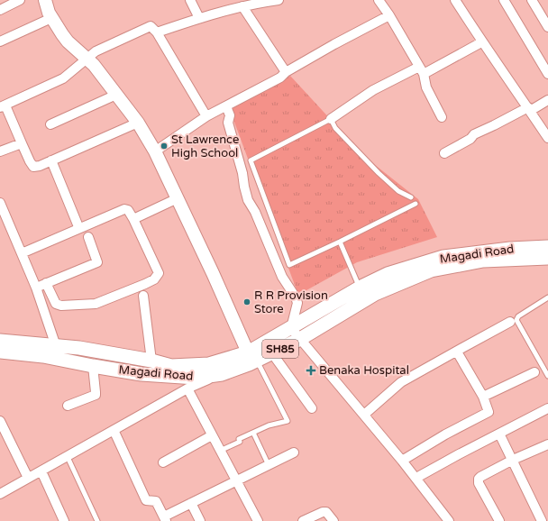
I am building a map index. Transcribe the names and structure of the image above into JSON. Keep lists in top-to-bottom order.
{
  "streets": {
    "main road": ["Magadi Road", "SH85"]
  },
  "places": {
    "other": ["St Lawrence High School", "R R Provision Store"],
    "health": ["Benaka Hospital"]
  }
}
